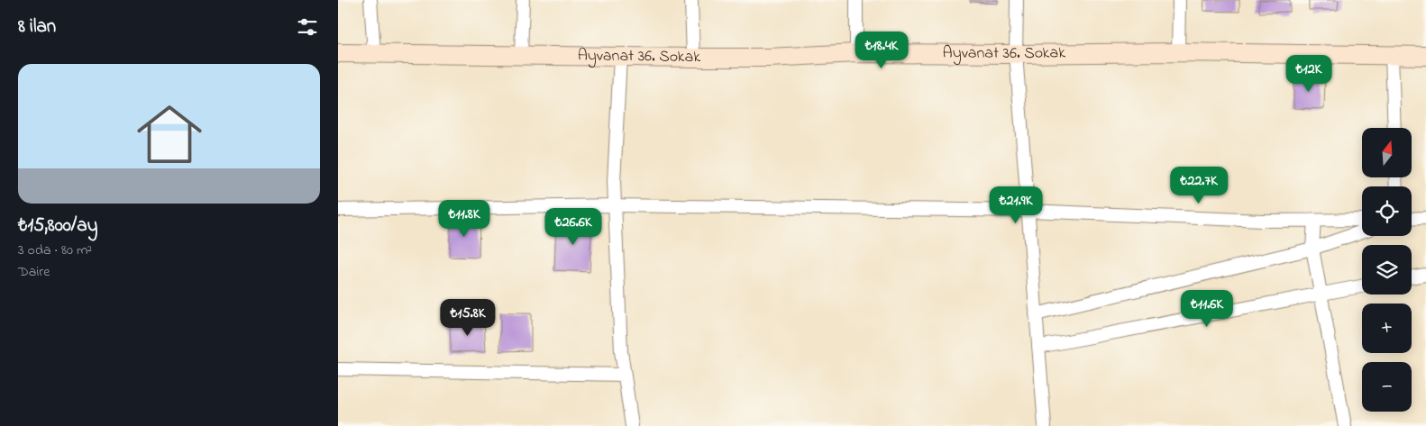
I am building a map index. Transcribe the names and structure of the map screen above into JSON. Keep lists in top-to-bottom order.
{
  "streets": {
    "street": ["Ayvanat 36. Sokak"]
  },
  "north": "top",
  "page": {
    "heading": "8 ilan",
    "price": [
      "₺18.4K",
      "₺12K",
      "₺22.7K",
      "₺21.9K",
      "₺11.8K",
      "₺26.6K",
      "₺11.6K",
      "₺15.8K"
    ],
    "list": [
      {
        "name": "₺15,800/ay",
        "note": "3 oda · 80 m² · Daire"
      }
    ],
    "map_buttons": ["+", "−"]
  }
}
